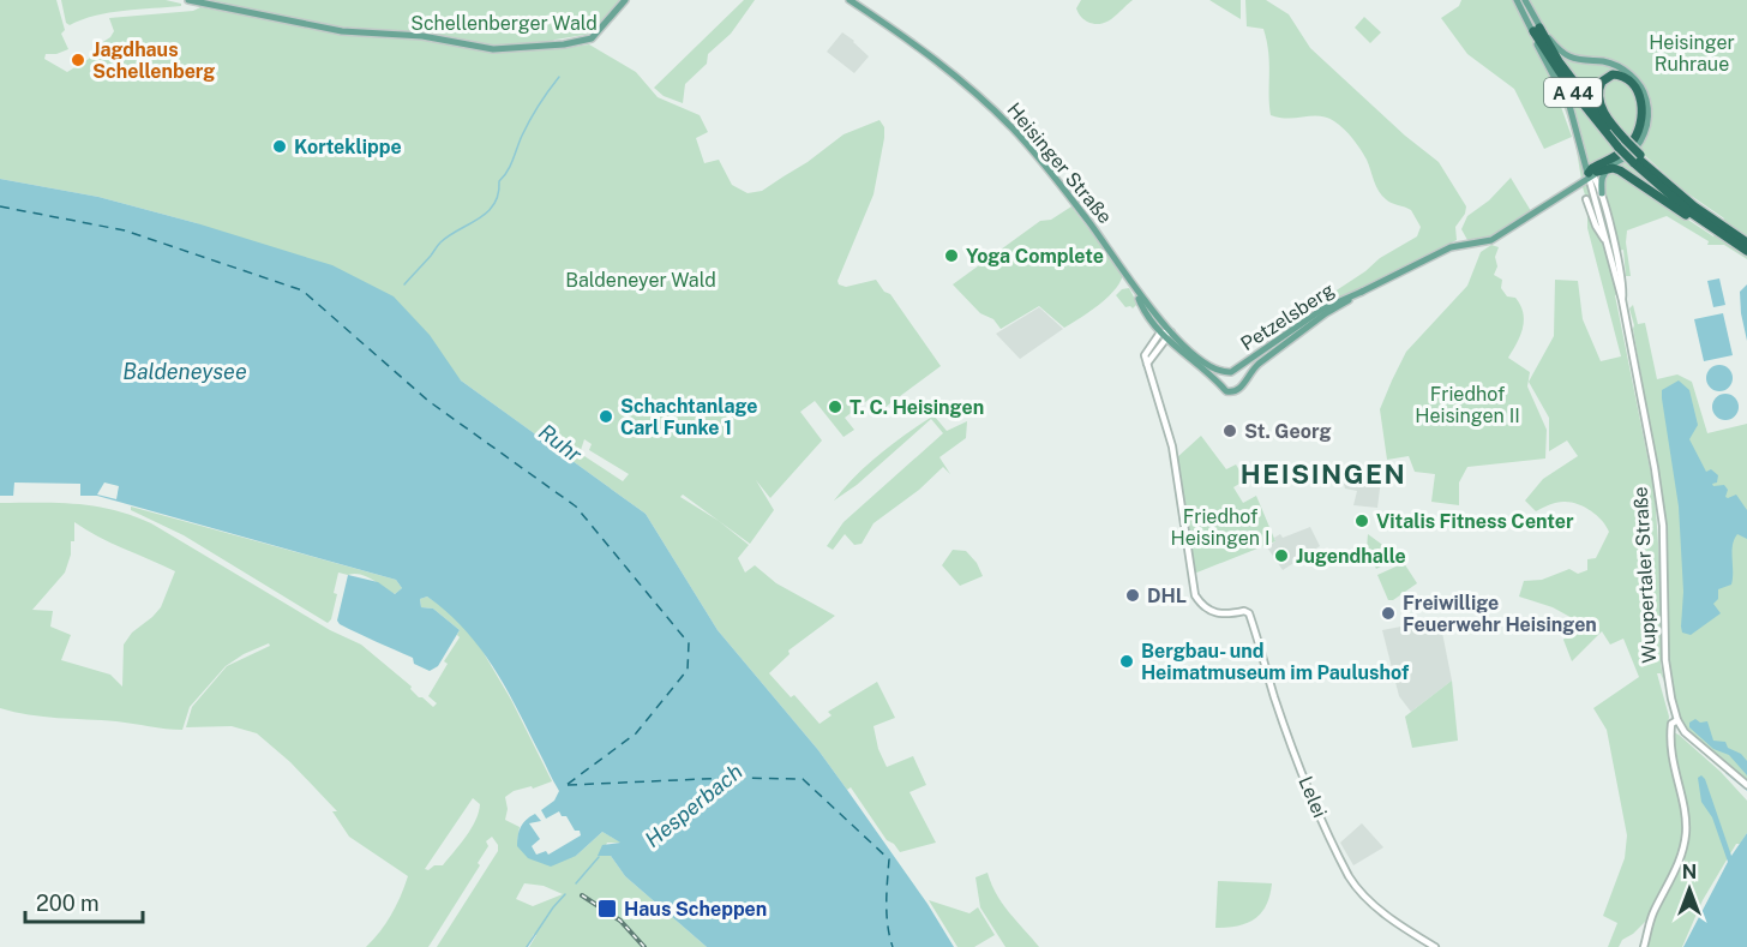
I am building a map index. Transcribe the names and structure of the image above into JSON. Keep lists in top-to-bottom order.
{
  "streets": {
    "highway": ["A 44"],
    "main road": ["Heisinger Straße", "Petzelsberg"],
    "street": ["Wuppertaler Straße", "Lelei"]
  },
  "crossings": [
    ["Heisinger Straße", "Petzelsberg"],
    ["Petzelsberg", "Wuppertaler Straße"]
  ],
  "districts": ["HEISINGEN"],
  "water": ["Baldeneysee", "Ruhr", "Hesperbach"],
  "parks": [
    "Schellenberger Wald",
    "Heisinger Ruhraue",
    "Baldeneyer Wald",
    "Friedhof Heisingen II",
    "Friedhof Heisingen I"
  ],
  "places": {
    "other": [
      "Jagdhaus Schellenberg",
      "Korteklippe",
      "Yoga Complete",
      "T. C. Heisingen",
      "Schachtanlage Carl Funke 1",
      "St. Georg",
      "Vitalis Fitness Center",
      "Jugendhalle",
      "DHL",
      "Freiwillige Feuerwehr Heisingen",
      "Bergbau- und Heimatmuseum im Paulushof"
    ],
    "transit": ["Haus Scheppen"]
  },
  "scale_bar": "200 m",
  "north": "top"
}
